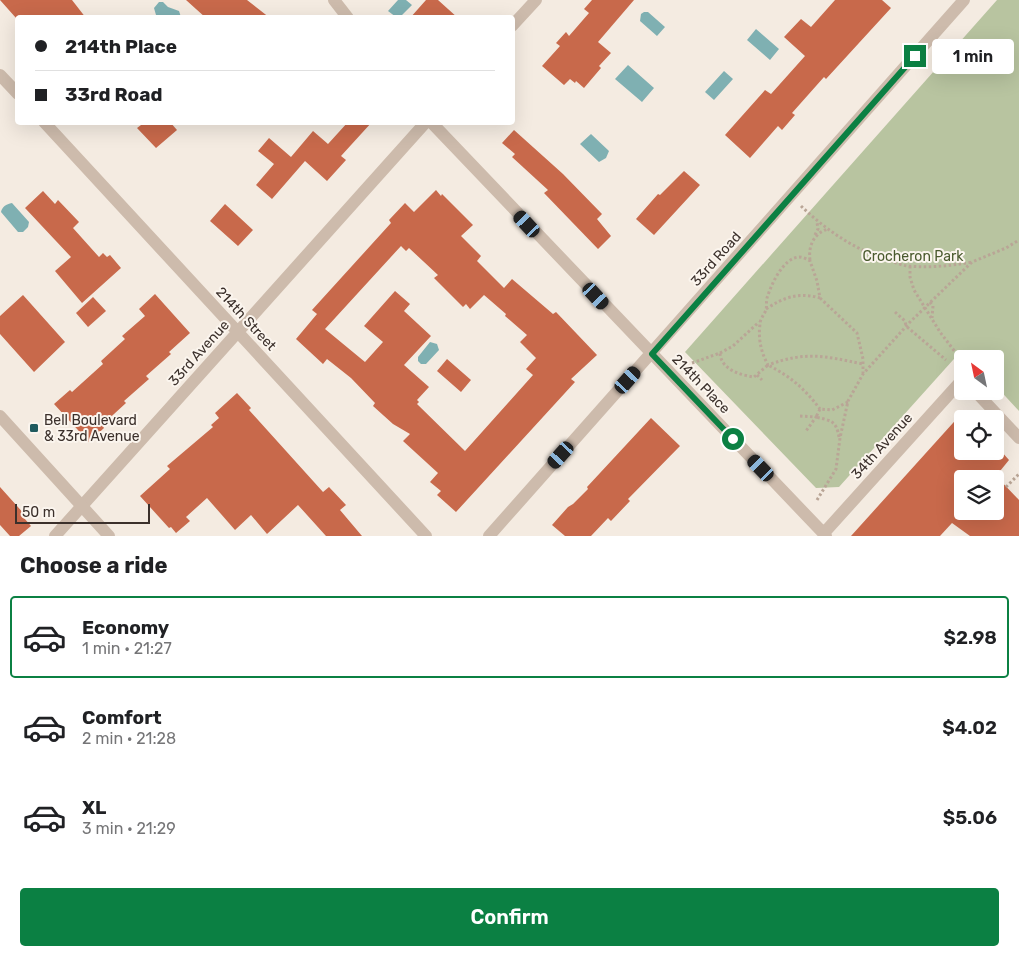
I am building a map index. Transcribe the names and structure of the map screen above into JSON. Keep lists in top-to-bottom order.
{
  "streets": {
    "street": [
      "33rd Road",
      "214th Street",
      "33rd Avenue",
      "214th Place",
      "34th Avenue"
    ]
  },
  "crossings": [
    ["33rd Road", "214th Place"],
    ["214th Street", "33rd Avenue"],
    ["214th Place", "34th Avenue"]
  ],
  "parks": ["Crocheron Park"],
  "places": {
    "transit": ["Bell Boulevard & 33rd Avenue"]
  },
  "scale_bar": "50 m",
  "north": "top left",
  "page": {
    "banner": ["214th Place", "33rd Road"],
    "bubble": "1 min",
    "scale": "50 m",
    "heading": "Choose a ride",
    "list": [
      {
        "name": "Economy",
        "note": "1 min · 21:27",
        "value": "$2.98"
      },
      {
        "name": "Comfort",
        "note": "2 min · 21:28",
        "value": "$4.02"
      },
      {
        "name": "XL",
        "note": "3 min · 21:29",
        "value": "$5.06"
      }
    ],
    "buttons": "Confirm"
  }
}
